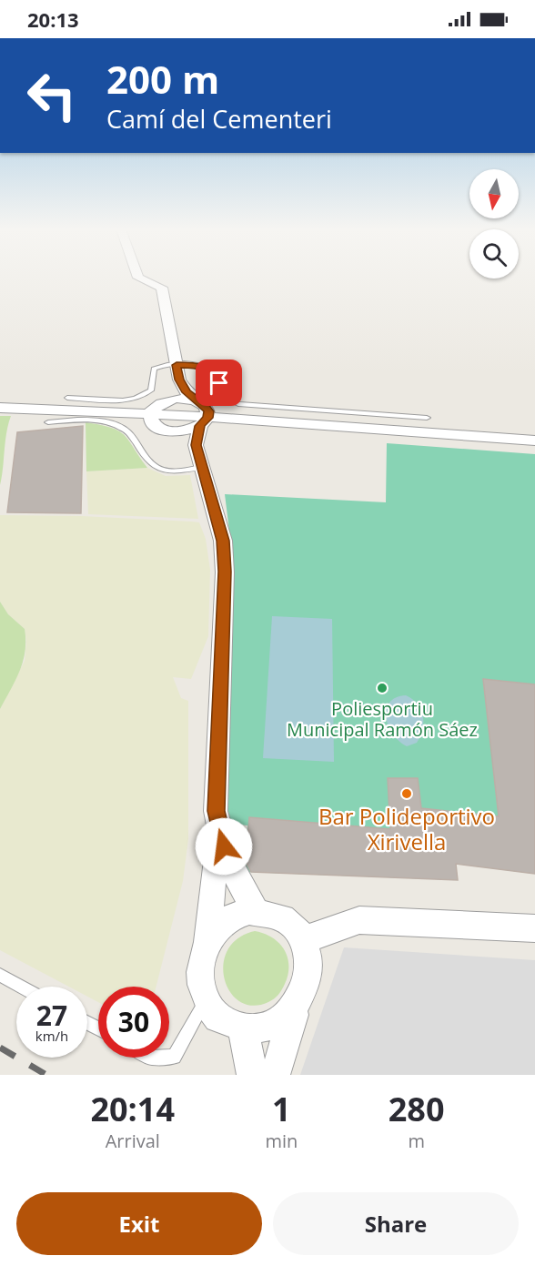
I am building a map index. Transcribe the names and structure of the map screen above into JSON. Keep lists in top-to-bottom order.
{
  "places": ["Poliesportiu Municipal Ramón Sáez", "Bar Polideportivo Xirivella"],
  "north": "bottom",
  "page": {
    "status": "20:13",
    "turn": ["200 m", "Camí del Cementeri"],
    "speed": "27 km/h",
    "limit": "30",
    "eta": [
      "20:14",
      "Arrival",
      "1",
      "min",
      "280",
      "m"
    ],
    "buttons": ["Exit", "Share"]
  }
}
